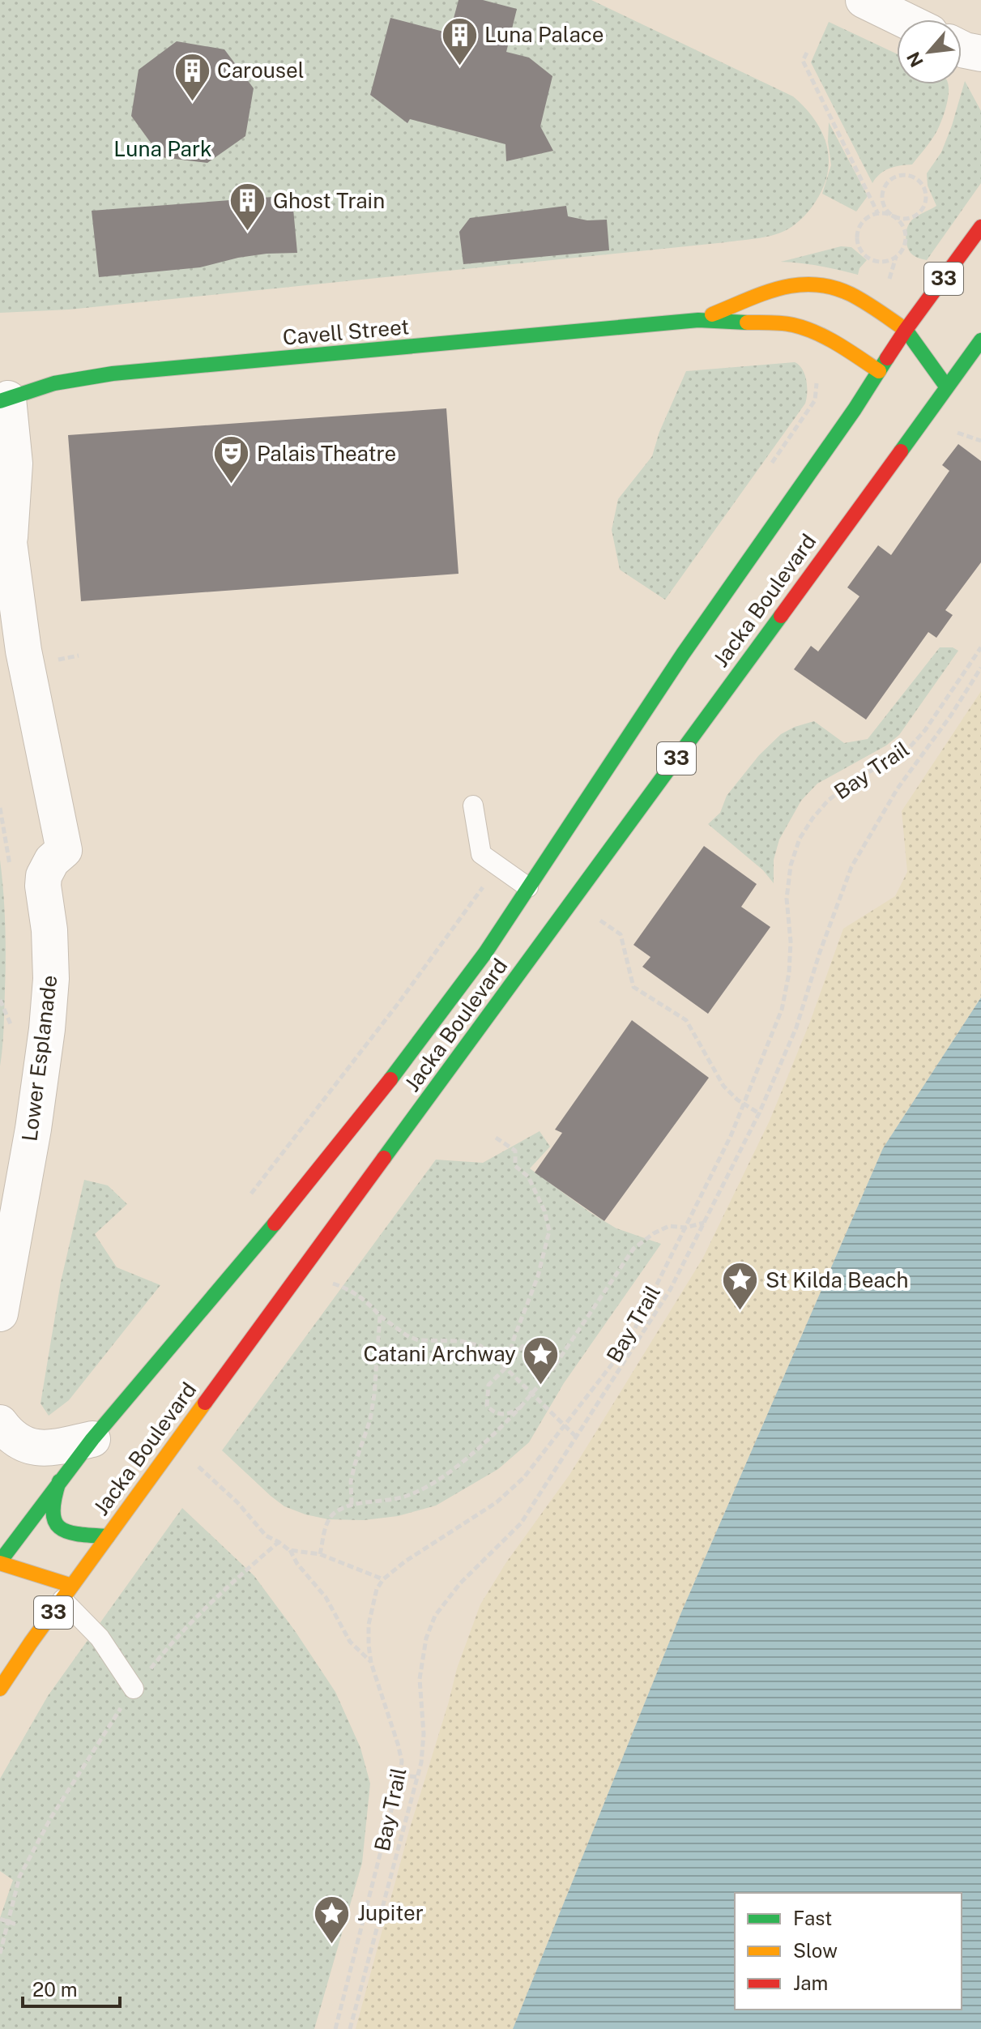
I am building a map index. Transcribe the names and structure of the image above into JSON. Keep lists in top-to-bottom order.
{
  "streets": {
    "main road": ["33", "Cavell Street", "Jacka Boulevard"],
    "street": ["Lower Esplanade"],
    "path": ["Bay Trail"]
  },
  "crossings": [
    ["33", "Cavell Street"],
    ["33", "Jacka Boulevard"],
    ["Cavell Street", "Jacka Boulevard"],
    ["Cavell Street", "Lower Esplanade"]
  ],
  "parks": ["Luna Park"],
  "places": {
    "building": ["Luna Palace", "Carousel", "Ghost Train"],
    "theatre": ["Palais Theatre"],
    "place": ["St Kilda Beach", "Catani Archway", "Jupiter"]
  },
  "legend": ["Fast", "Slow", "Jam"],
  "scale_bar": "20 m",
  "north": "bottom left"
}
